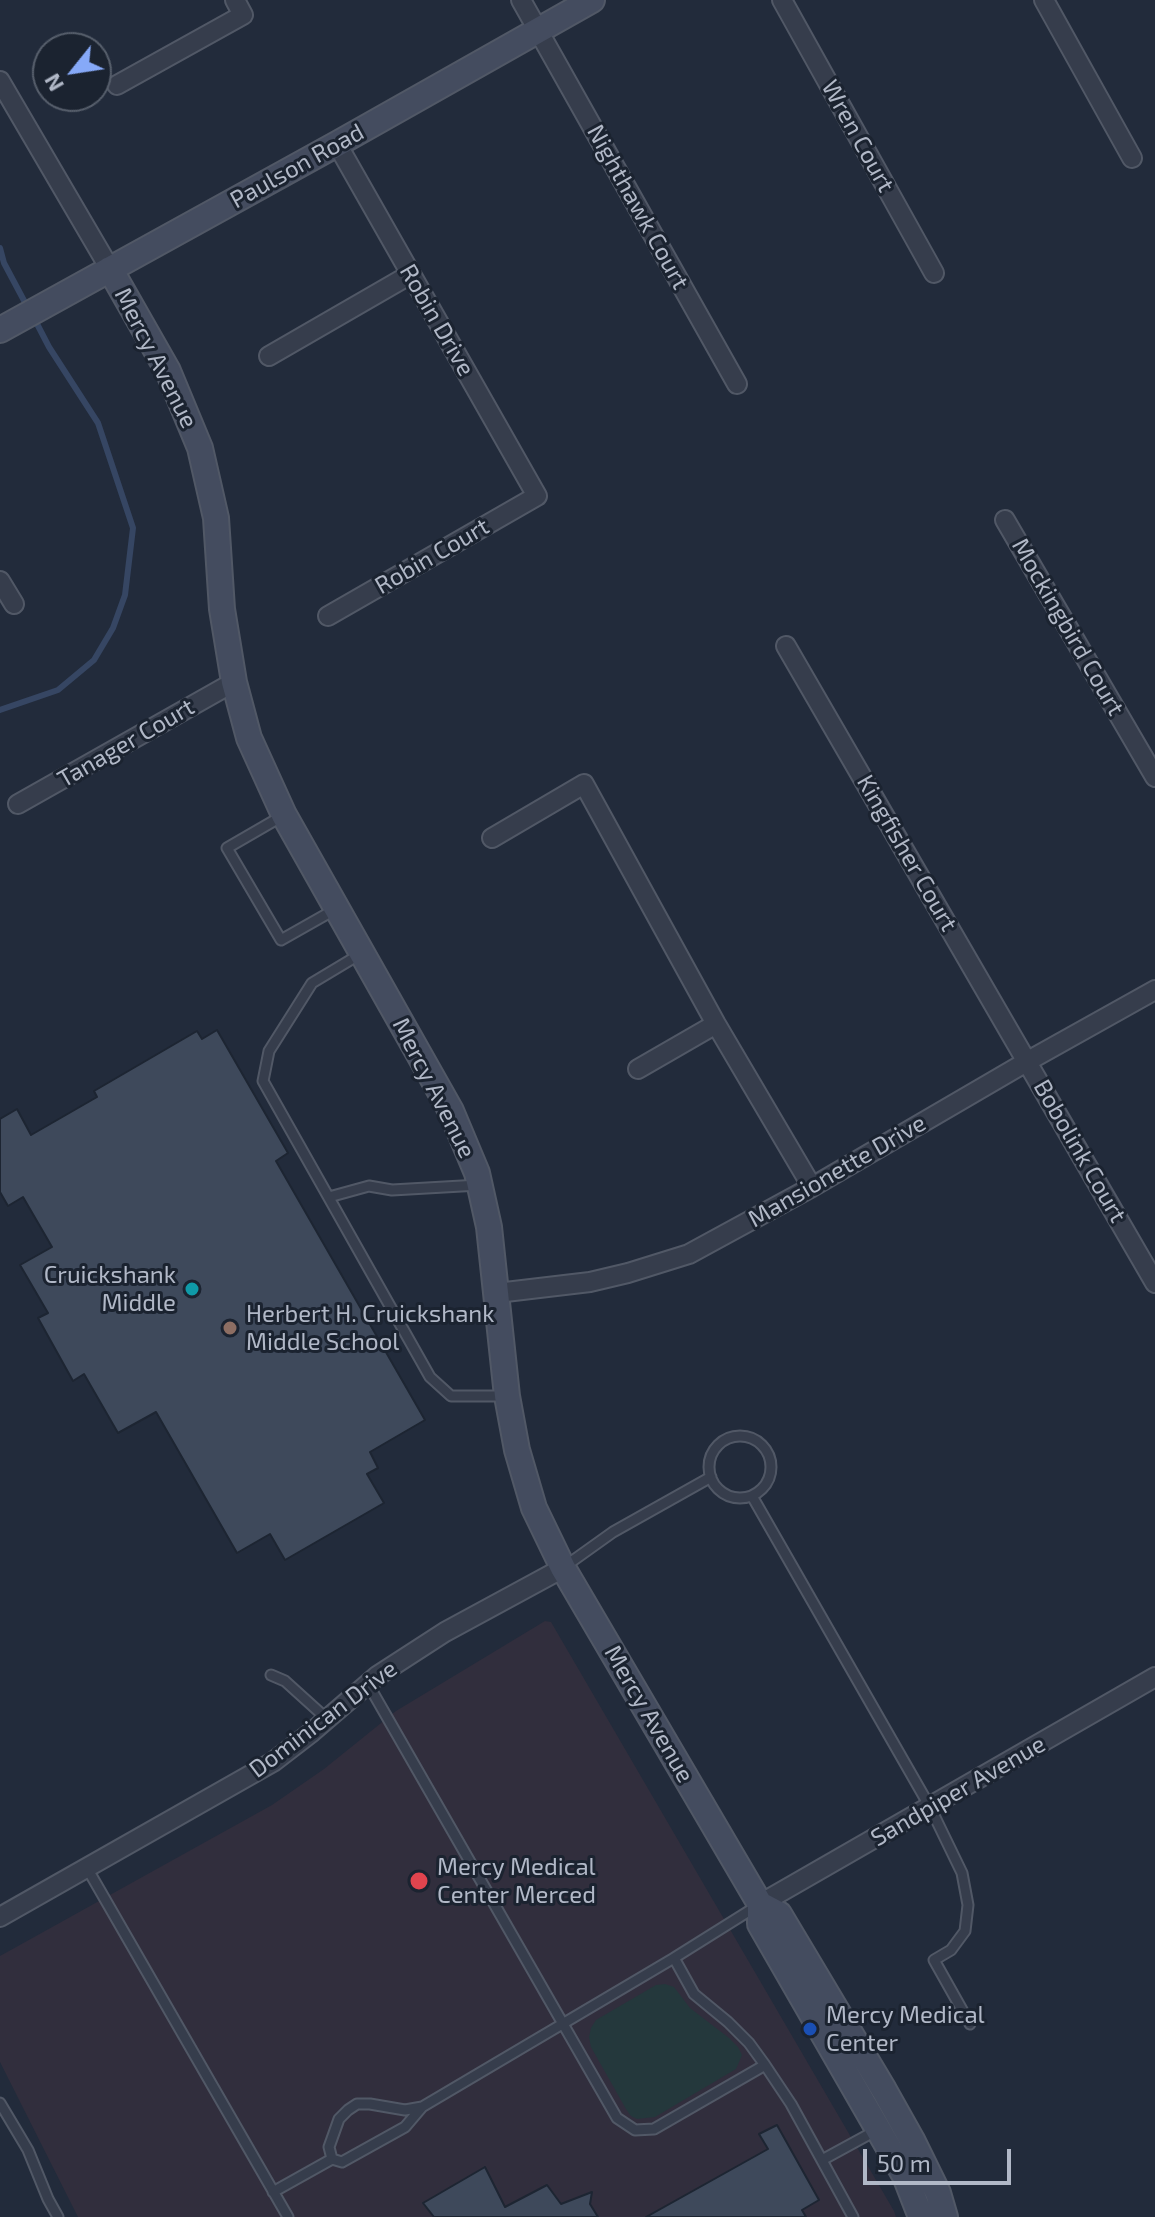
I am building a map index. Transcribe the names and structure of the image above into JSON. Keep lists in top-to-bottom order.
{
  "streets": {
    "street": [
      "Wren Court",
      "Paulson Road",
      "Nighthawk Court",
      "Robin Drive",
      "Mercy Avenue",
      "Robin Court",
      "Mockingbird Court",
      "Tanager Court",
      "Kingfisher Court",
      "Bobolink Court",
      "Mansionette Drive",
      "Dominican Drive",
      "Sandpiper Avenue"
    ]
  },
  "crossings": [
    ["Paulson Road", "Nighthawk Court"],
    ["Paulson Road", "Robin Drive"],
    ["Paulson Road", "Mercy Avenue"],
    ["Robin Drive", "Robin Court"],
    ["Mercy Avenue", "Tanager Court"],
    ["Mercy Avenue", "Mansionette Drive"],
    ["Mercy Avenue", "Dominican Drive"],
    ["Mercy Avenue", "Sandpiper Avenue"],
    ["Kingfisher Court", "Bobolink Court"],
    ["Kingfisher Court", "Mansionette Drive"],
    ["Bobolink Court", "Mansionette Drive"]
  ],
  "places": [
    "Cruickshank Middle",
    "Herbert H. Cruickshank Middle School",
    "Mercy Medical Center Merced",
    "Mercy Medical Center"
  ],
  "scale_bar": "50 m",
  "north": "bottom left"
}
